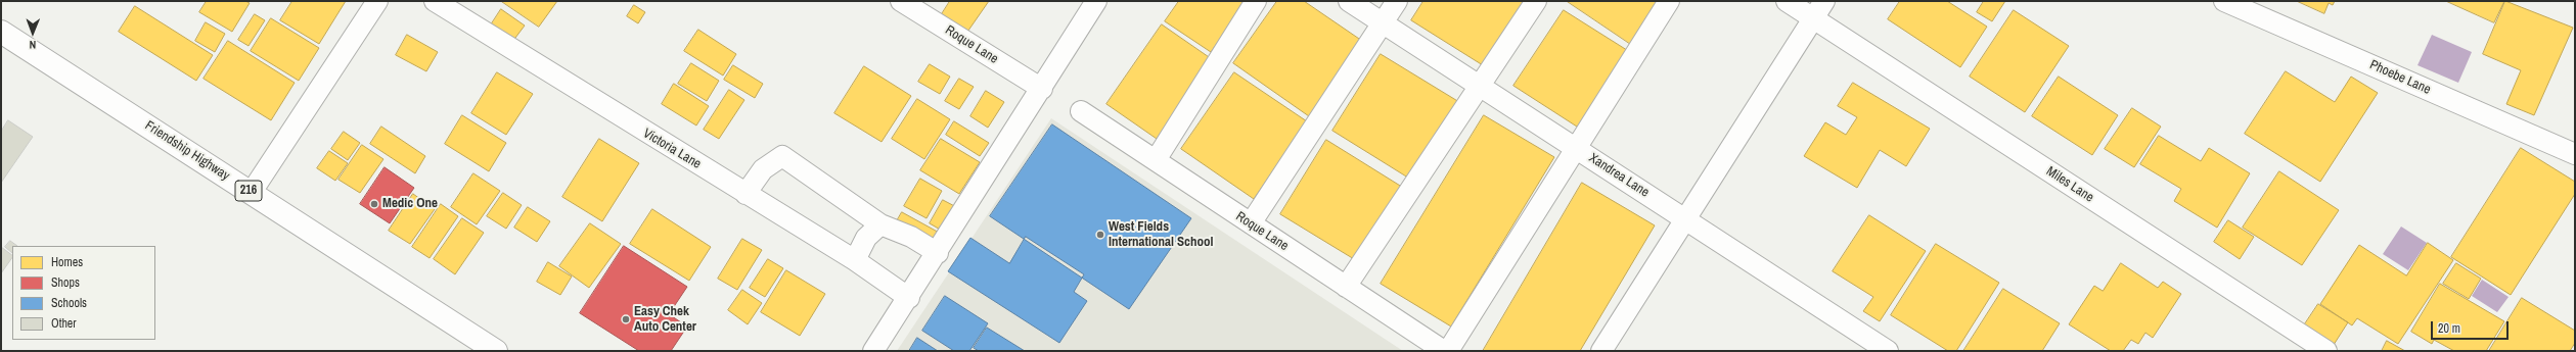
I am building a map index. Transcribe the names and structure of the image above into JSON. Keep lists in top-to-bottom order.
{
  "streets": {
    "main road": ["Friendship Highway", "216"],
    "street": [
      "Roque Lane",
      "Phoebe Lane",
      "Victoria Lane",
      "Xandrea Lane",
      "Miles Lane"
    ]
  },
  "places": ["Medic One", "West Fields International School", "Easy Chek Auto Center"],
  "legend": [
    "Homes",
    "Shops",
    "Schools",
    "Other"
  ],
  "scale_bar": "20 m",
  "north": "bottom"
}
